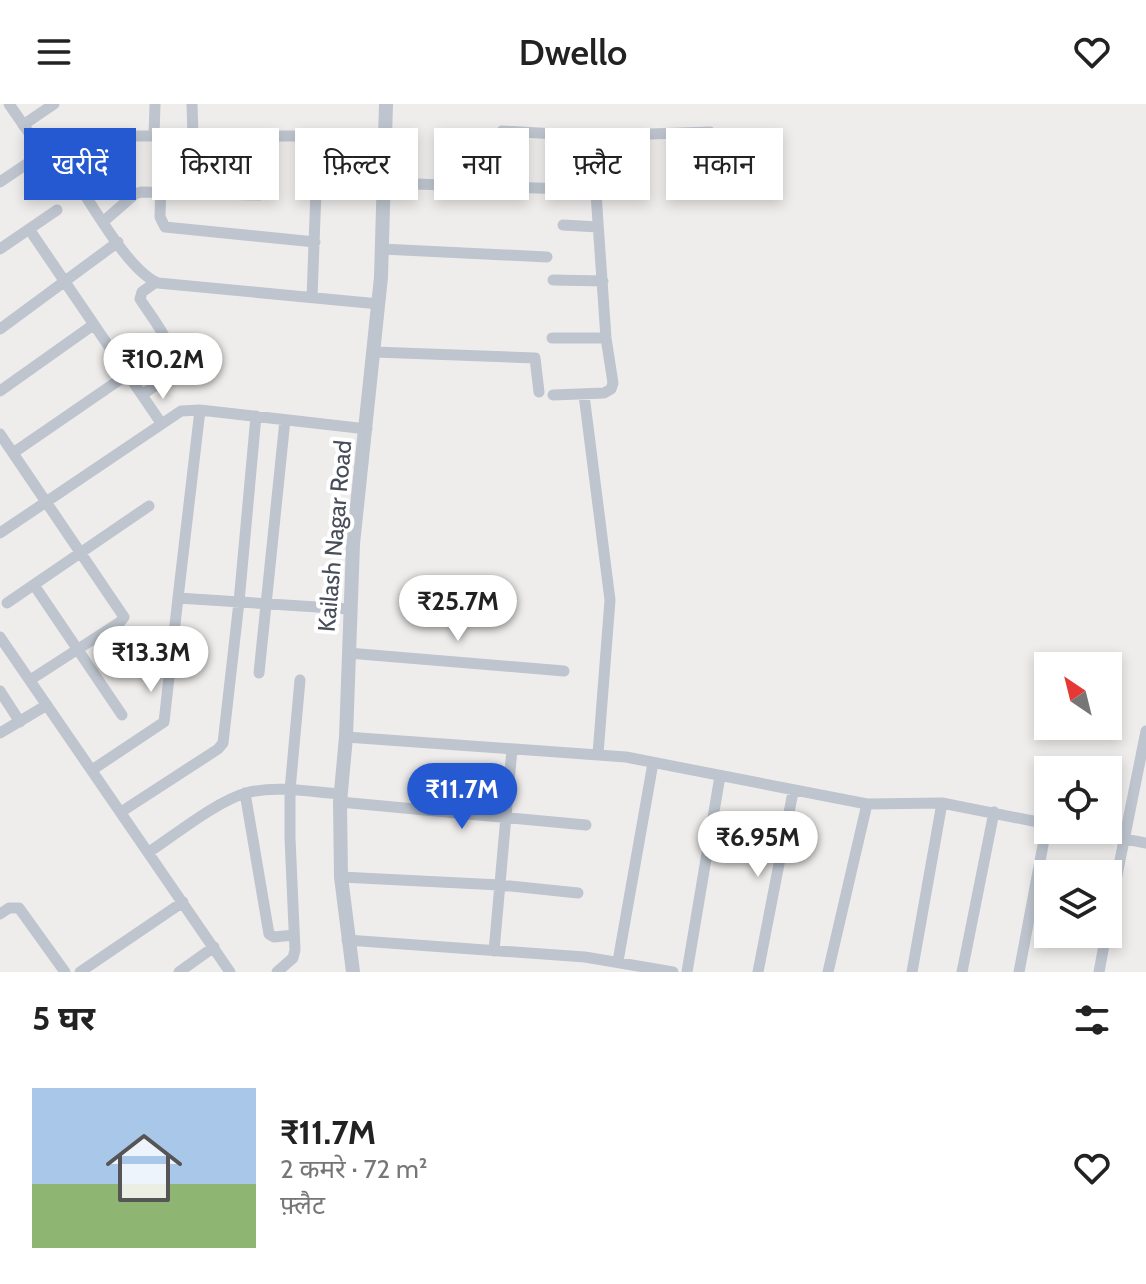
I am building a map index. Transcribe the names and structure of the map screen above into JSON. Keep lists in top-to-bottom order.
{
  "streets": {
    "street": ["Kailash Nagar Road"]
  },
  "north": "top left",
  "page": {
    "header": "Dwello",
    "chip": [
      "खरीदें",
      "किराया",
      "फ़िल्टर",
      "नया",
      "फ़्लैट",
      "मकान"
    ],
    "price": [
      "₹10.2M",
      "₹25.7M",
      "₹13.3M",
      "₹11.7M",
      "₹6.95M"
    ],
    "heading": "5 घर",
    "list": [
      {
        "name": "₹11.7M",
        "note": "2 कमरे · 72 m² · फ़्लैट"
      }
    ]
  }
}
